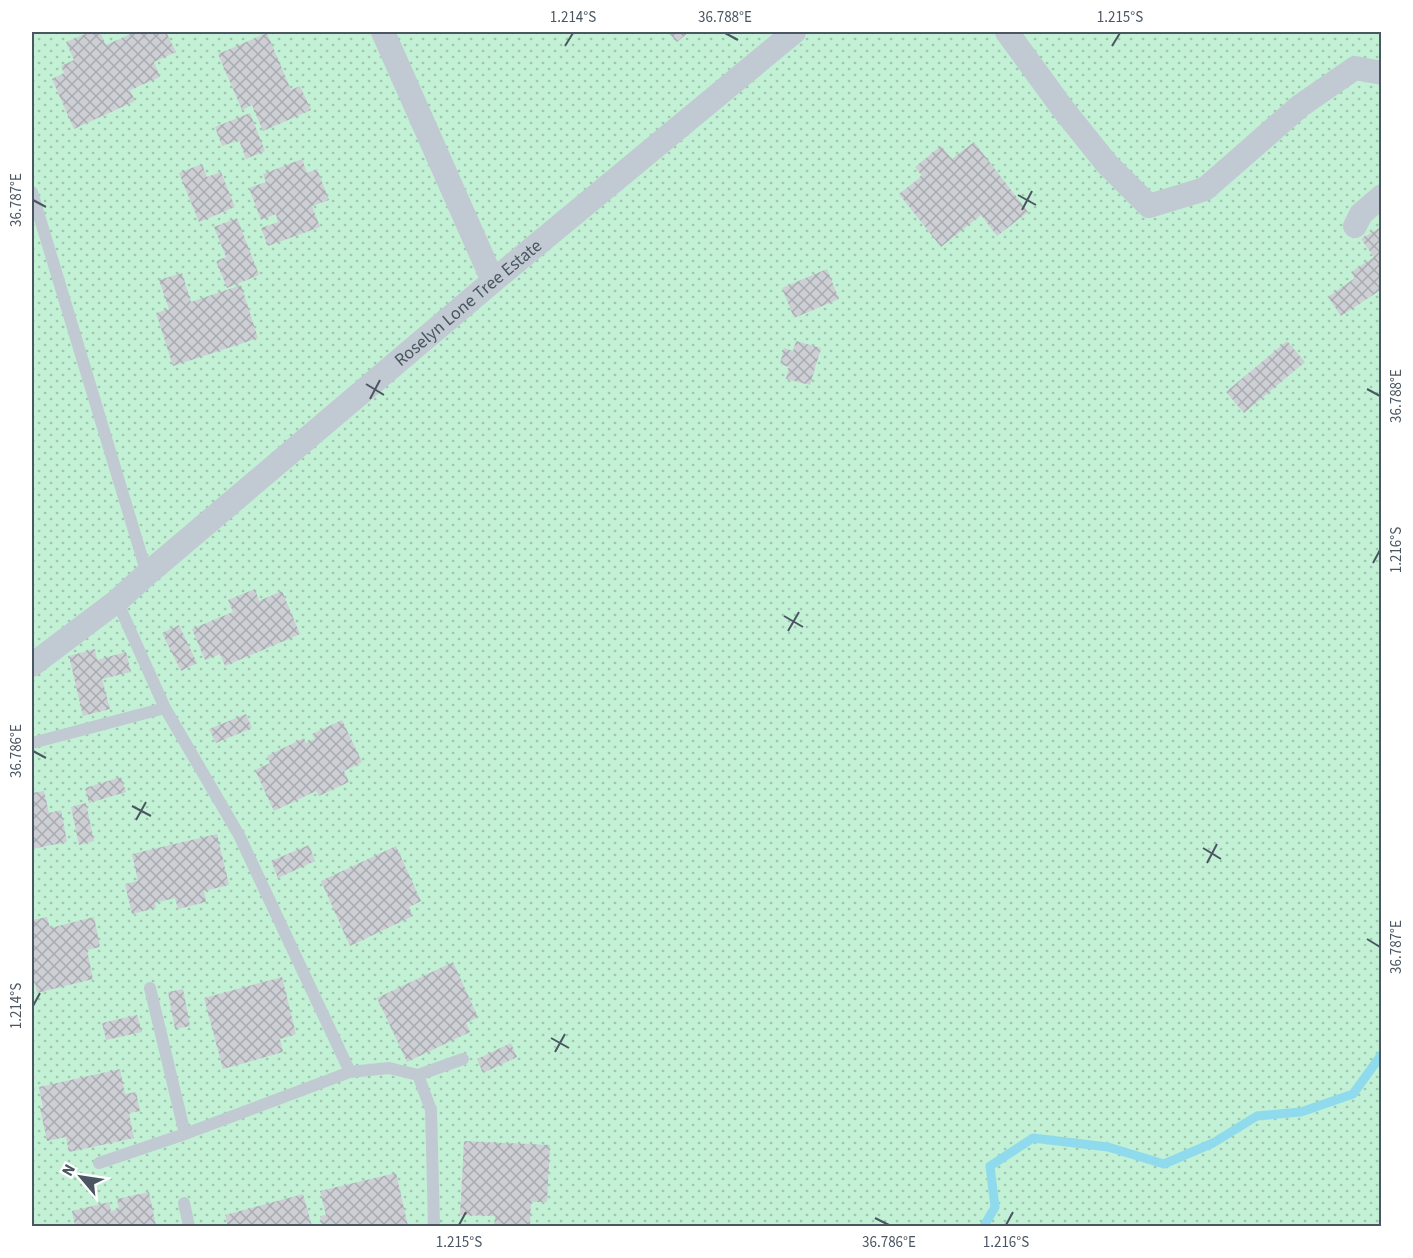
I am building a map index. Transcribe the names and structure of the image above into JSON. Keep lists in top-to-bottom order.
{
  "streets": {
    "street": ["Roselyn Lone Tree Estate"]
  },
  "north": "top left",
  "coordinates": [
    "1.214°S",
    "36.788°E",
    "1.215°S",
    "36.787°E",
    "1.216°S",
    "36.786°E"
  ]
}
